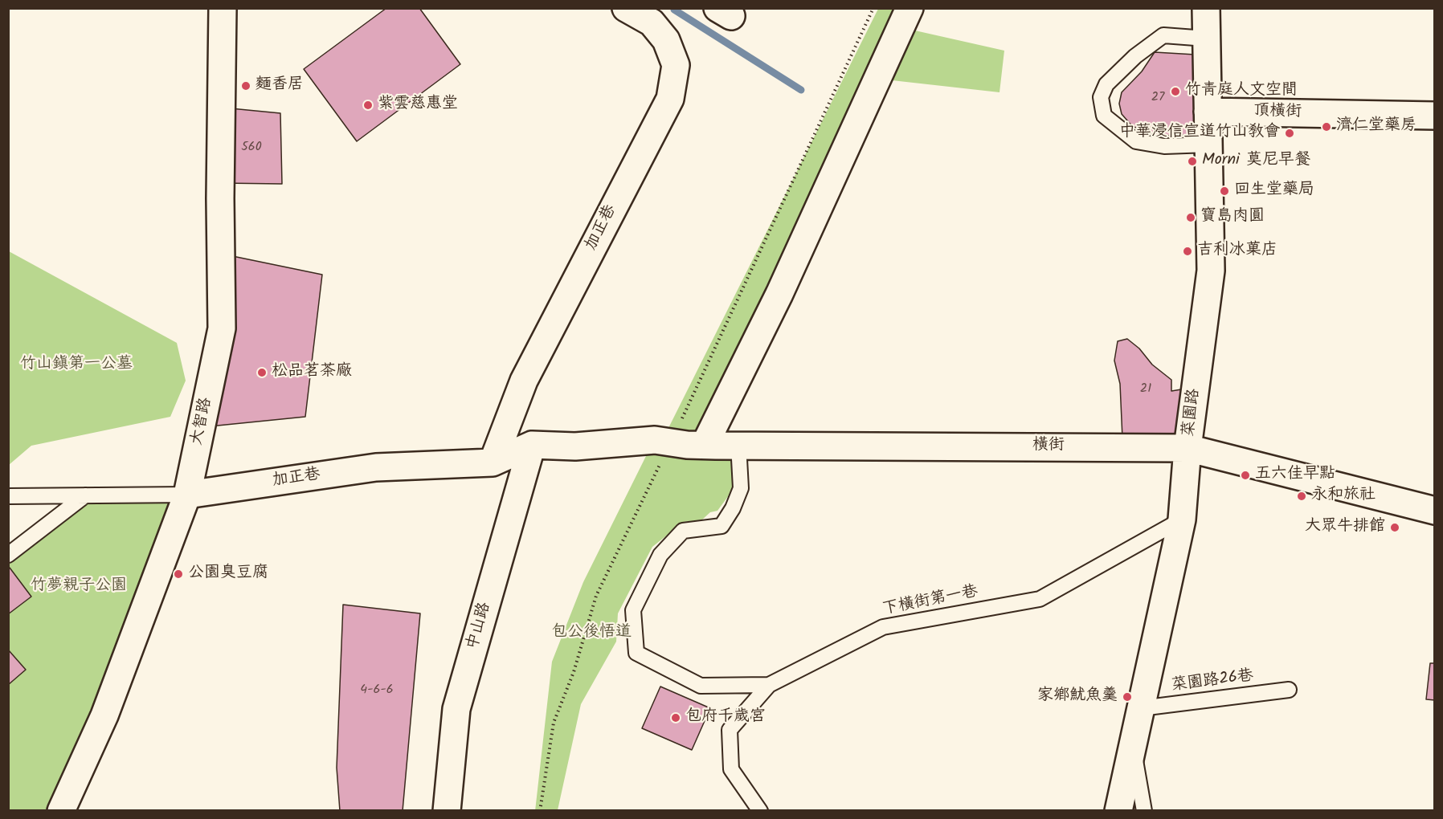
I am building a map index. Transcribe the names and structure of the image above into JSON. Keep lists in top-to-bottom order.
{
  "streets": {
    "street": [
      "頂橫街",
      "加正巷",
      "菜園路",
      "大智路",
      "橫街",
      "中山路"
    ],
    "lane": ["下橫街第一巷", "菜園路26巷"]
  },
  "crossings": [
    ["頂橫街", "菜園路"],
    ["加正巷", "大智路"],
    ["加正巷", "橫街"],
    ["加正巷", "中山路"],
    ["菜園路", "橫街"],
    ["菜園路", "下橫街第一巷"],
    ["菜園路", "菜園路26巷"],
    ["橫街", "中山路"]
  ],
  "parks": ["竹山鎮第一公墓", "竹夢親子公園", "包公後悟道"],
  "places": [
    "麵香居",
    "竹青庭人文空間",
    "紫雲慈惠堂",
    "濟仁堂藥房",
    "中華浸信宣道竹山教會",
    "Morni 莫尼早餐",
    "回生堂藥局",
    "寶島肉圓",
    "吉利冰菓店",
    "松品茗茶廠",
    "五六佳早點",
    "永和旅社",
    "大眾牛排館",
    "公園臭豆腐",
    "家鄉魷魚羹",
    "包府千歲宮"
  ],
  "house_numbers": [
    "27",
    "560",
    "21",
    "4-6-6"
  ]
}
